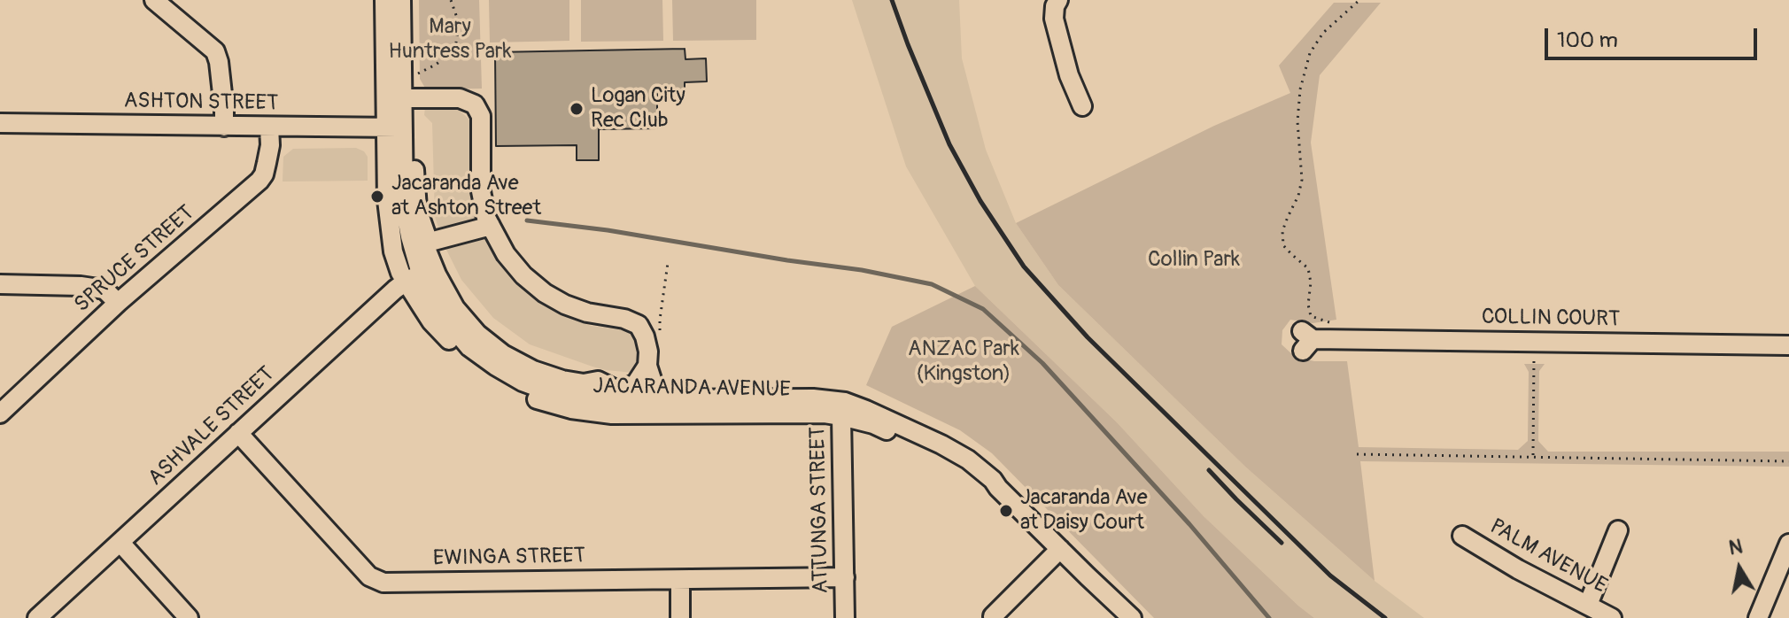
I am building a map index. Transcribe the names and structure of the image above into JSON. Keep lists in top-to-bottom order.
{
  "streets": {
    "street": [
      "ASHTON STREET",
      "SPRUCE STREET",
      "COLLIN COURT",
      "JACARANDA AVENUE",
      "ASHVALE STREET",
      "ATTUNGA STREET",
      "PALM AVENUE",
      "EWINGA STREET"
    ]
  },
  "crossings": [
    ["ASHTON STREET", "SPRUCE STREET"],
    ["ASHTON STREET", "JACARANDA AVENUE"],
    ["JACARANDA AVENUE", "ASHVALE STREET"],
    ["JACARANDA AVENUE", "ATTUNGA STREET"],
    ["ASHVALE STREET", "EWINGA STREET"],
    ["ATTUNGA STREET", "EWINGA STREET"]
  ],
  "parks": ["Mary Huntress Park", "Collin Park", "ANZAC Park (Kingston)"],
  "places": ["Logan City Rec Club", "Jacaranda Ave at Ashton Street", "Jacaranda Ave at Daisy Court"],
  "scale_bar": "100 m",
  "north": "top"
}
